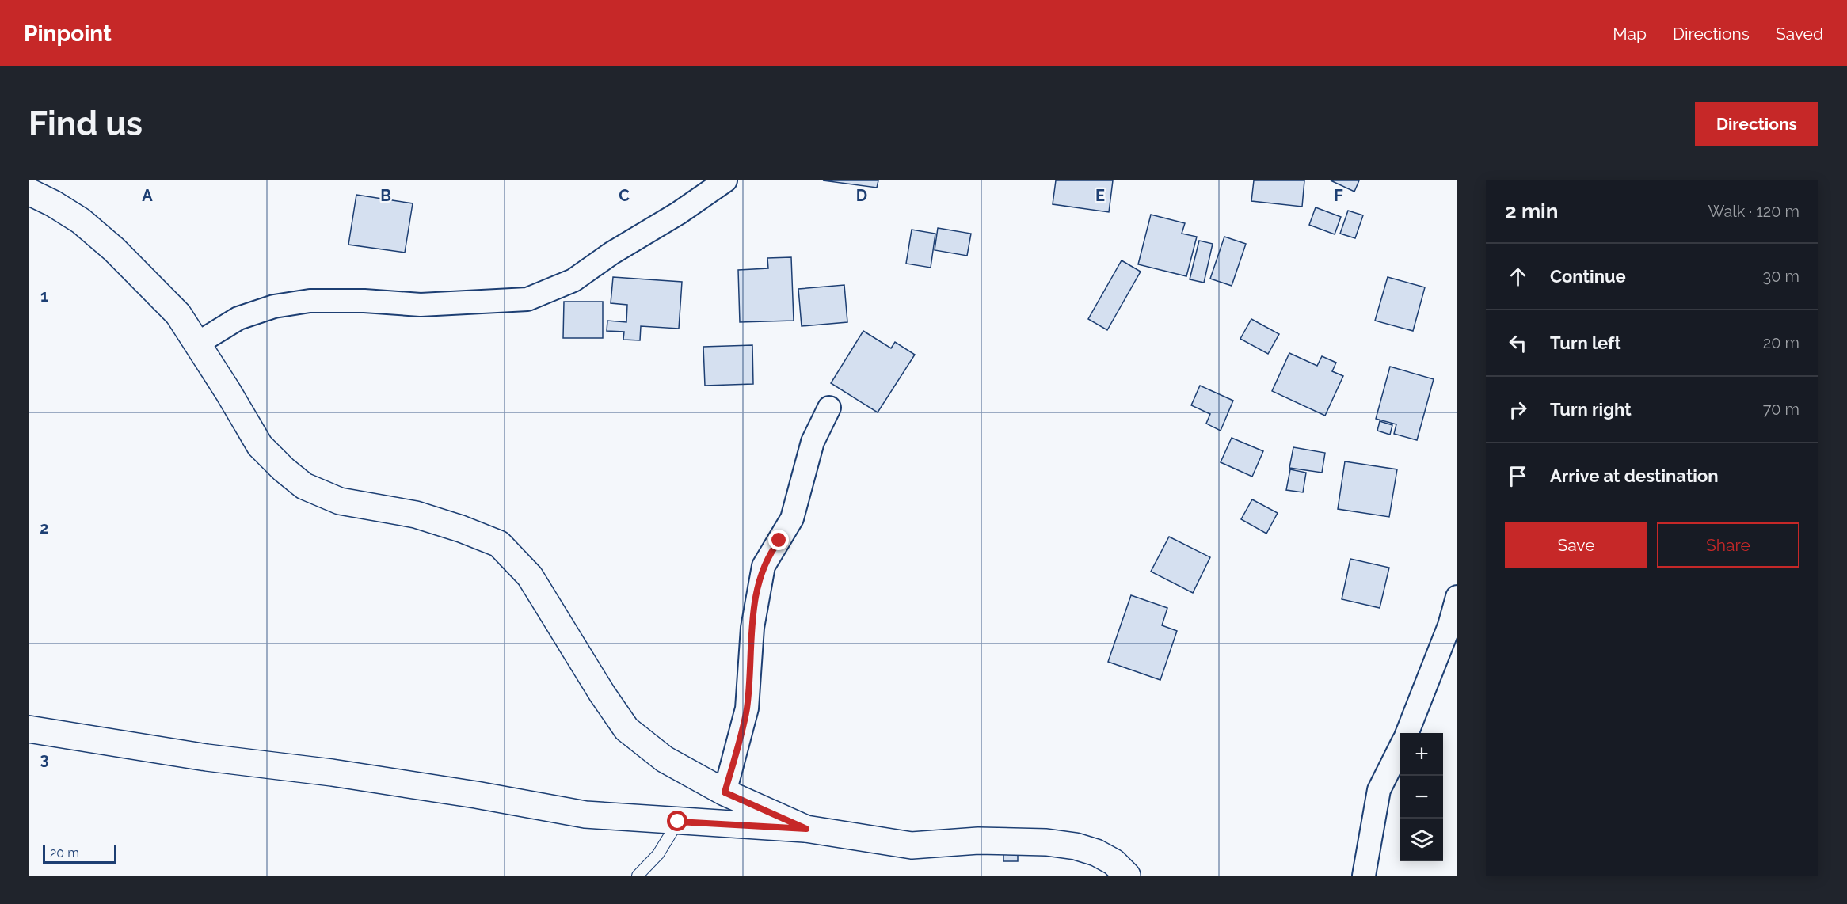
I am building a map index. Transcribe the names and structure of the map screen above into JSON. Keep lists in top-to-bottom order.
{
  "scale_bar": "20 m",
  "page": {
    "header": "Pinpoint",
    "nav": ["Map", "Directions", "Saved"],
    "buttons": [
      "Directions",
      ["Save", "Share"]
    ],
    "title": "Find us",
    "heading": ["2 min", "Walk · 120 m"],
    "list": [
      ["Continue", "30 m"],
      ["Turn left", "20 m"],
      ["Turn right", "70 m"],
      "Arrive at destination"
    ],
    "map_buttons": ["+", "−"],
    "scale": "20 m"
  },
  "grid": {
    "columns": [
      "A",
      "B",
      "C",
      "D",
      "E",
      "F"
    ],
    "rows": ["1", "2", "3"]
  }
}
